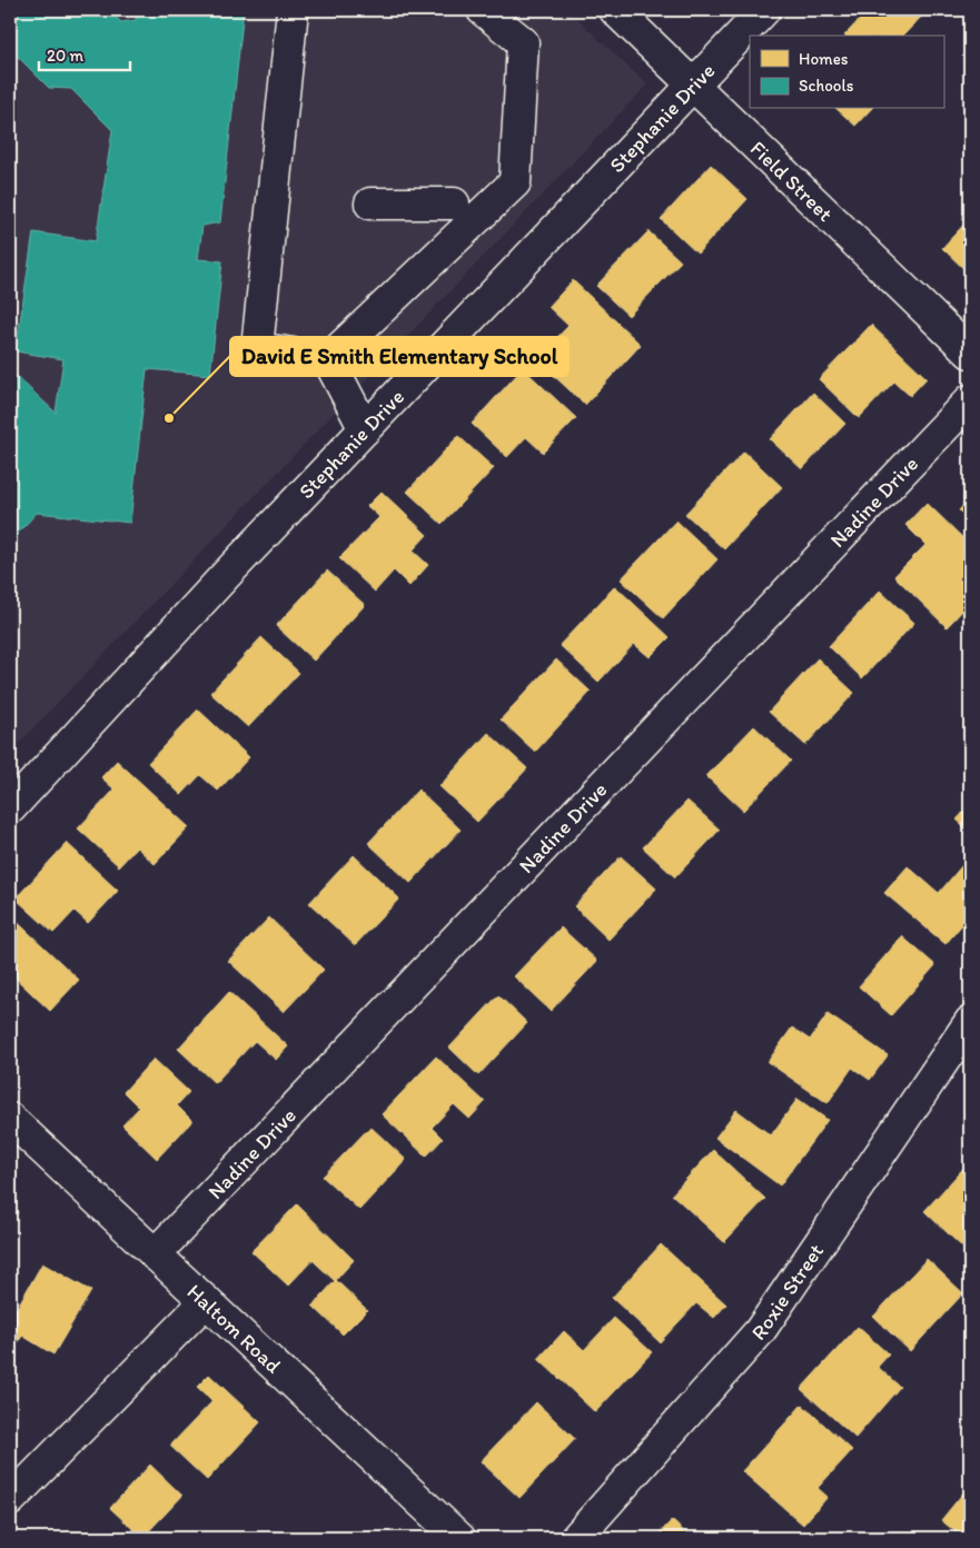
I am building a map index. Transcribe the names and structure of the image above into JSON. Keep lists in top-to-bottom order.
{
  "streets": {
    "street": [
      "Stephanie Drive",
      "Field Street",
      "Nadine Drive",
      "Roxie Street",
      "Haltom Road"
    ]
  },
  "crossings": [
    ["Stephanie Drive", "Field Street"],
    ["Nadine Drive", "Haltom Road"]
  ],
  "places": ["David E Smith Elementary School"],
  "legend": ["Homes", "Schools"],
  "scale_bar": "20 m"
}
